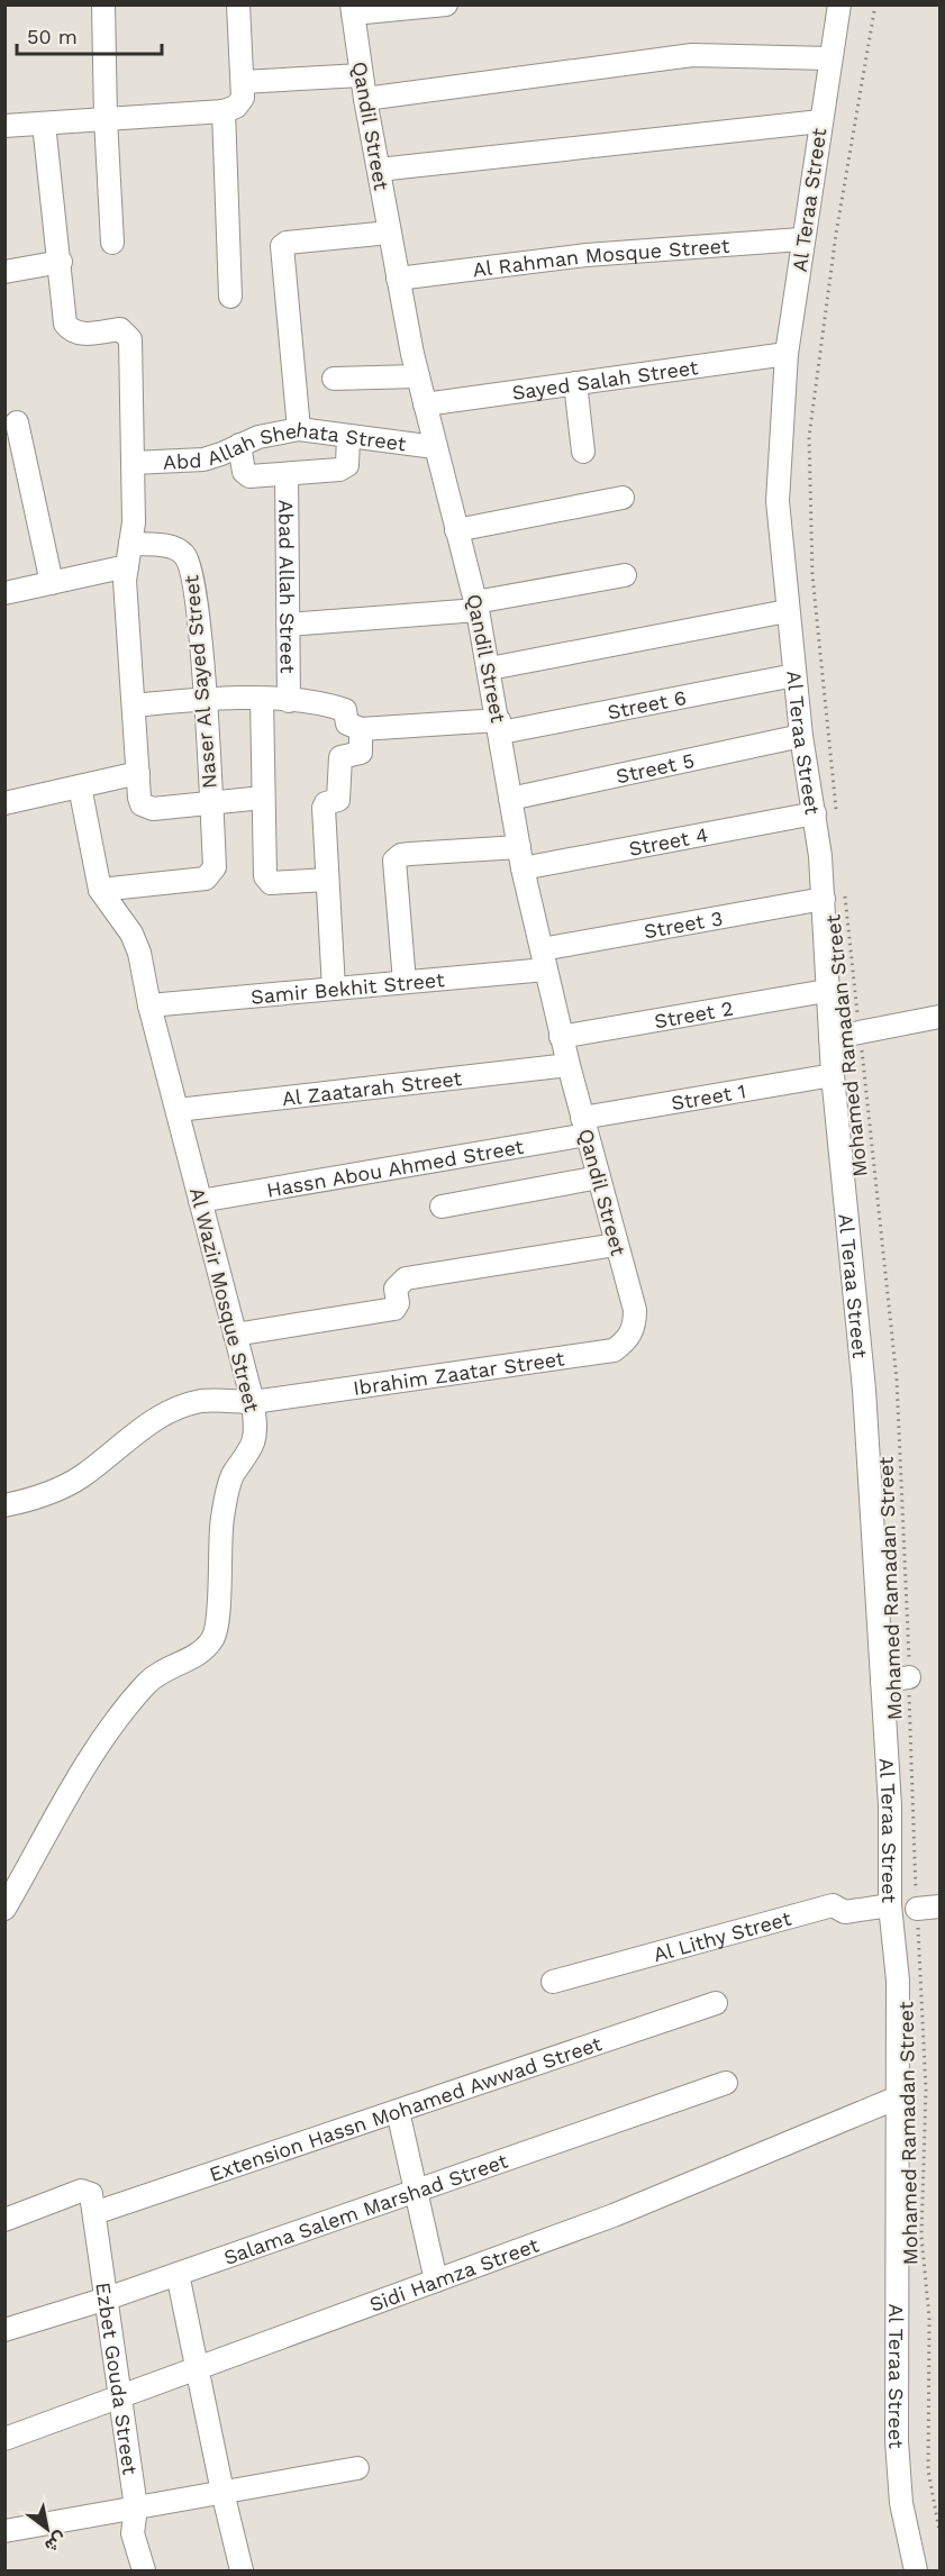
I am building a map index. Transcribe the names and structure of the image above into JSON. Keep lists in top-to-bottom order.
{
  "streets": {
    "street": [
      "Qandil Street",
      "Al Teraa Street",
      "Al Rahman Mosque Street",
      "Sayed Salah Street",
      "Abd Allah Shehata Street",
      "Abad Allah Street",
      "Naser Al Sayed Street",
      "Street 6",
      "Street 5",
      "Street 4",
      "Street 3",
      "Samir Bekhit Street",
      "Street 2",
      "Al Zaatarah Street",
      "Street 1",
      "Hassn Abou Ahmed Street",
      "Al Wazir Mosque Street",
      "Ibrahim Zaatar Street",
      "Al Lithy Street",
      "Extension Hassn Mohamed Awwad Street",
      "Salama Salem Marshad Street",
      "Sidi Hamza Street",
      "Ezbet Gouda Street"
    ],
    "path": ["Mohamed Ramadan Street"]
  },
  "crossings": [
    ["Qandil Street", "Al Rahman Mosque Street"],
    ["Qandil Street", "Sayed Salah Street"],
    ["Qandil Street", "Abd Allah Shehata Street"],
    ["Qandil Street", "Street 6"],
    ["Qandil Street", "Street 5"],
    ["Qandil Street", "Street 4"],
    ["Qandil Street", "Street 3"],
    ["Qandil Street", "Samir Bekhit Street"],
    ["Qandil Street", "Street 2"],
    ["Qandil Street", "Al Zaatarah Street"],
    ["Qandil Street", "Street 1"],
    ["Qandil Street", "Hassn Abou Ahmed Street"],
    ["Qandil Street", "Ibrahim Zaatar Street"],
    ["Al Teraa Street", "Al Rahman Mosque Street"],
    ["Al Teraa Street", "Sayed Salah Street"],
    ["Al Teraa Street", "Street 6"],
    ["Al Teraa Street", "Street 5"],
    ["Al Teraa Street", "Street 4"],
    ["Al Teraa Street", "Street 3"],
    ["Al Teraa Street", "Street 2"],
    ["Al Teraa Street", "Street 1"],
    ["Al Teraa Street", "Al Lithy Street"],
    ["Al Teraa Street", "Sidi Hamza Street"],
    ["Naser Al Sayed Street", "Al Wazir Mosque Street"],
    ["Street 4", "Samir Bekhit Street"],
    ["Street 3", "Samir Bekhit Street"],
    ["Samir Bekhit Street", "Al Wazir Mosque Street"],
    ["Al Zaatarah Street", "Al Wazir Mosque Street"],
    ["Street 1", "Hassn Abou Ahmed Street"],
    ["Hassn Abou Ahmed Street", "Al Wazir Mosque Street"],
    ["Al Wazir Mosque Street", "Ibrahim Zaatar Street"],
    ["Extension Hassn Mohamed Awwad Street", "Ezbet Gouda Street"],
    ["Salama Salem Marshad Street", "Ezbet Gouda Street"],
    ["Sidi Hamza Street", "Ezbet Gouda Street"]
  ],
  "scale_bar": "50 m",
  "north": "bottom right"
}
